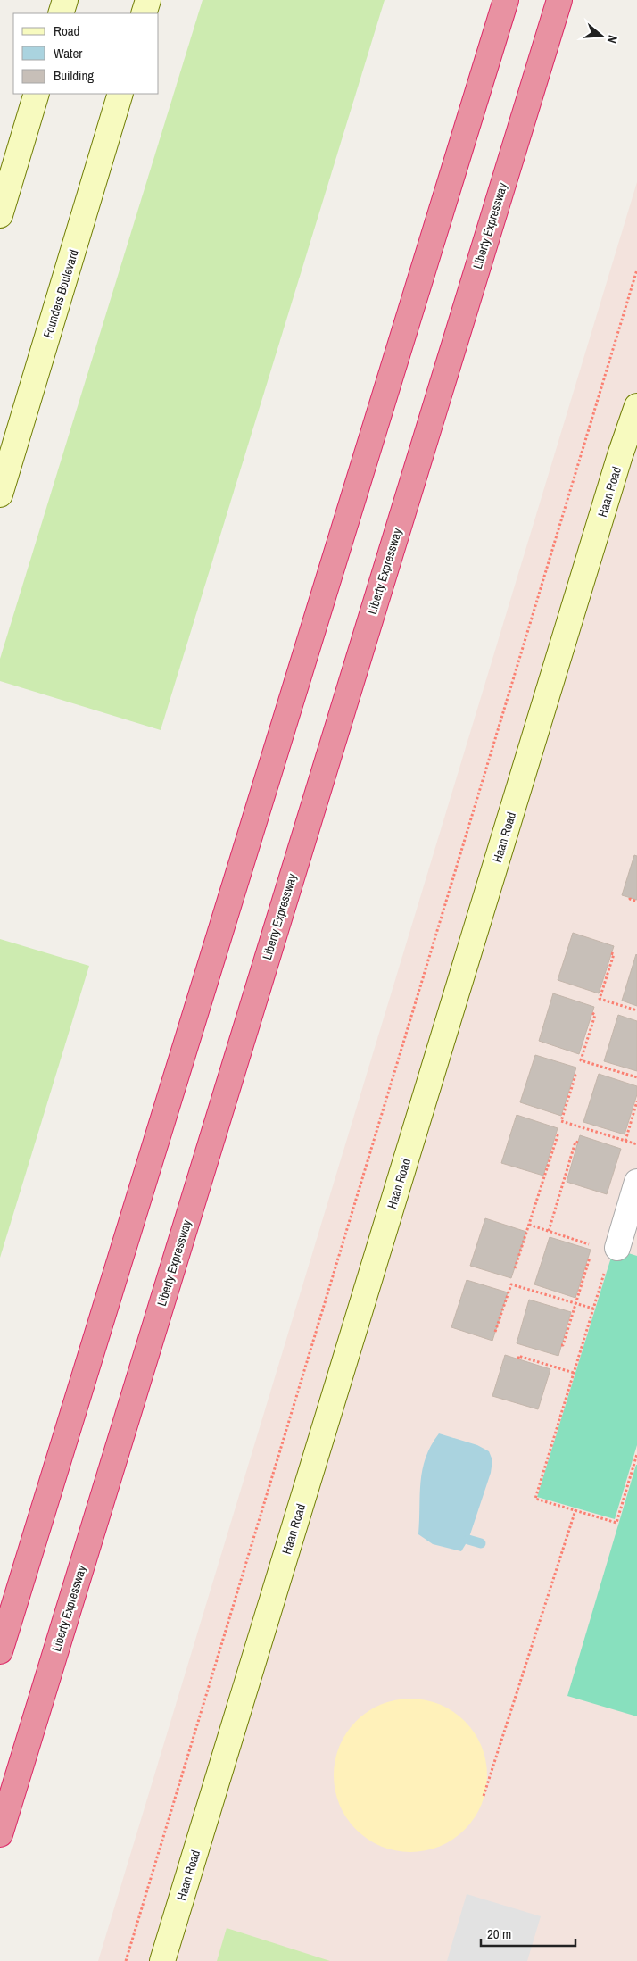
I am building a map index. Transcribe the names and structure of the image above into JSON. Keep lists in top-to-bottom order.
{
  "streets": {
    "highway": ["Liberty Expressway"],
    "street": ["Founders Boulevard", "Haan Road"]
  },
  "legend": ["Road", "Water", "Building"],
  "scale_bar": "20 m",
  "north": "right"
}
